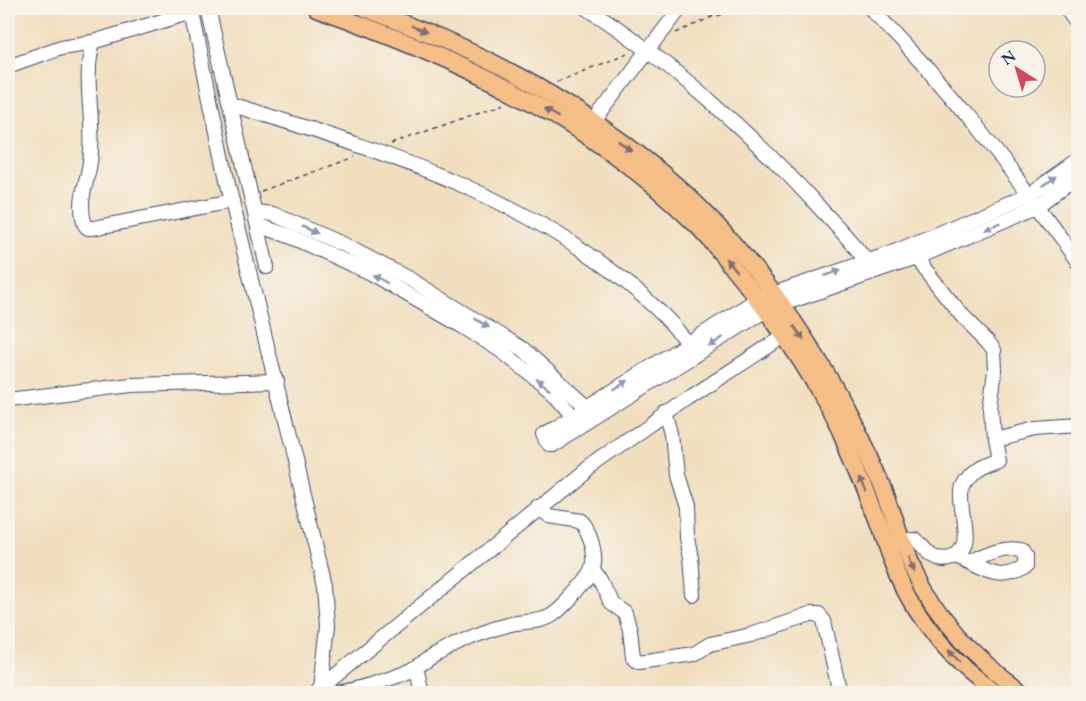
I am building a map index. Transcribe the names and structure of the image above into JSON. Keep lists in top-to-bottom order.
{
  "north": "top left"
}
